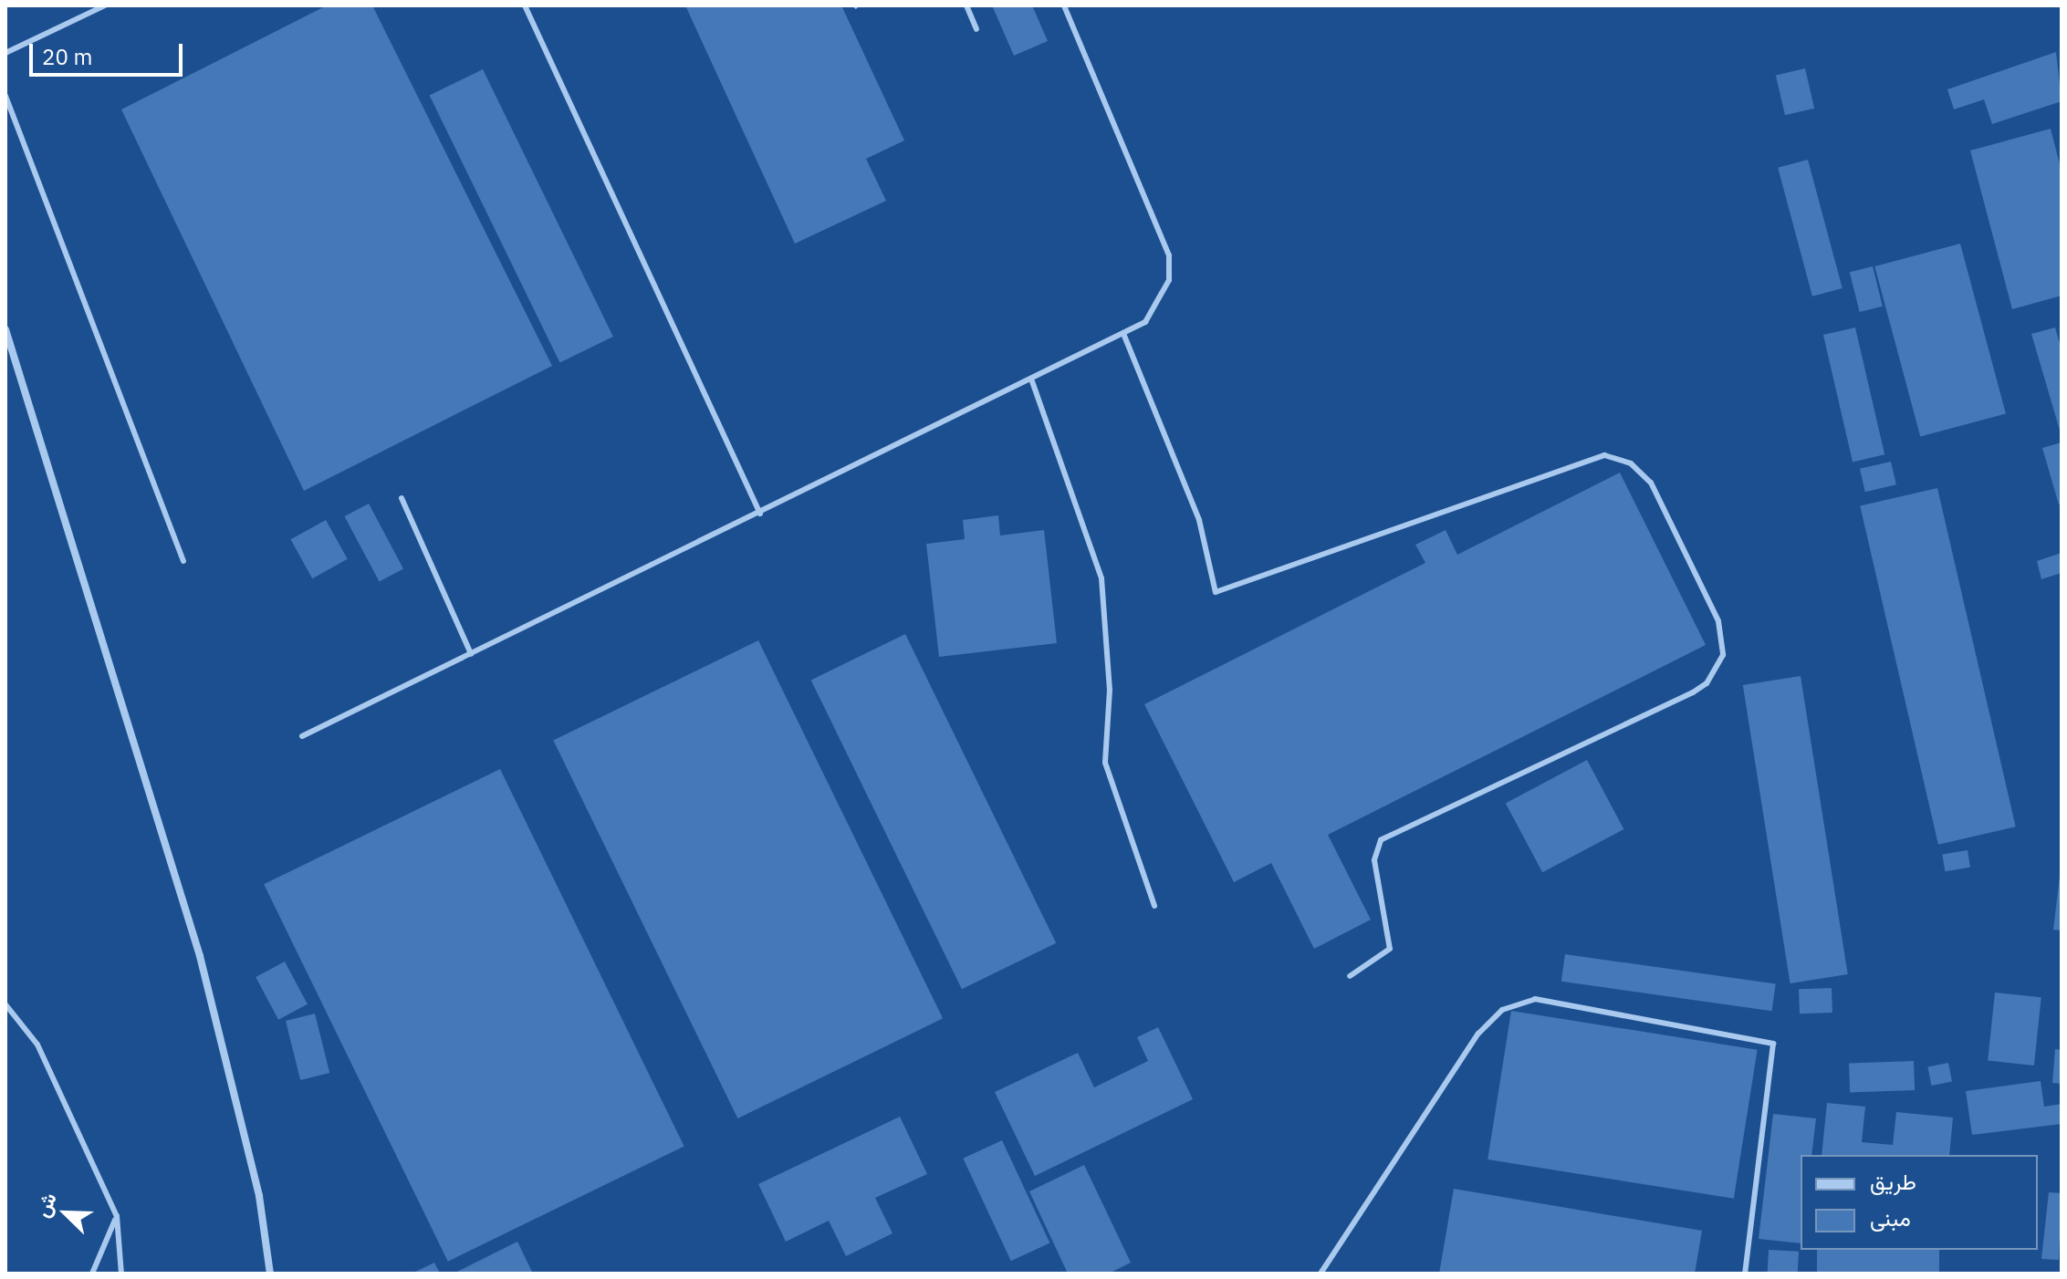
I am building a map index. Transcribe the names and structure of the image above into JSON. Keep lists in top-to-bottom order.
{
  "legend": ["طريق", "مبنى"],
  "scale_bar": "20 m",
  "north": "top left"
}
